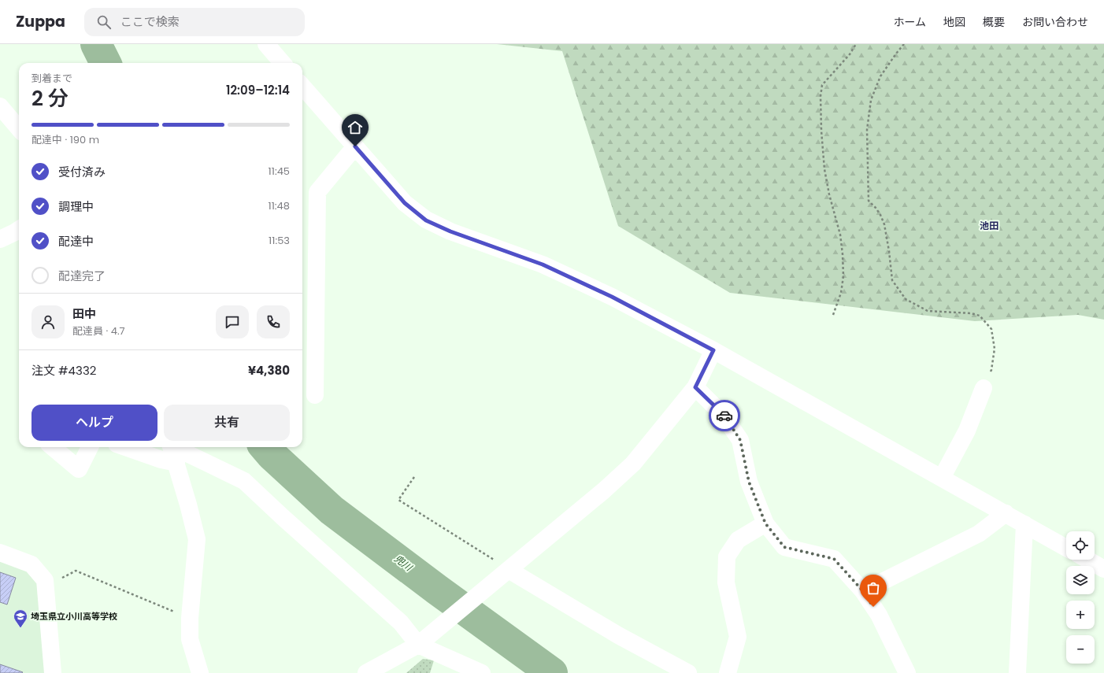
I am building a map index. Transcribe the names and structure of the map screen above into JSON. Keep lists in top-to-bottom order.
{
  "districts": ["池田"],
  "water": ["兜川"],
  "places": {
    "school or university": ["埼玉県立小川高等学校"]
  },
  "page": {
    "header": "Zuppa",
    "search": "ここで検索",
    "nav": [
      "ホーム",
      "地図",
      "概要",
      "お問い合わせ"
    ],
    "heading": ["2 分", "到着まで", "12:09–12:14"],
    "panel": [
      "田中",
      "配達員 · 4.7",
      "注文 #4332",
      "¥4,380"
    ],
    "bar": "配達中 · 190 m",
    "list": [
      ["受付済み", "11:45"],
      ["調理中", "11:48"],
      ["配達中", "11:53"],
      "配達完了"
    ],
    "buttons": ["ヘルプ", "共有"],
    "map_buttons": ["+", "−"]
  }
}
